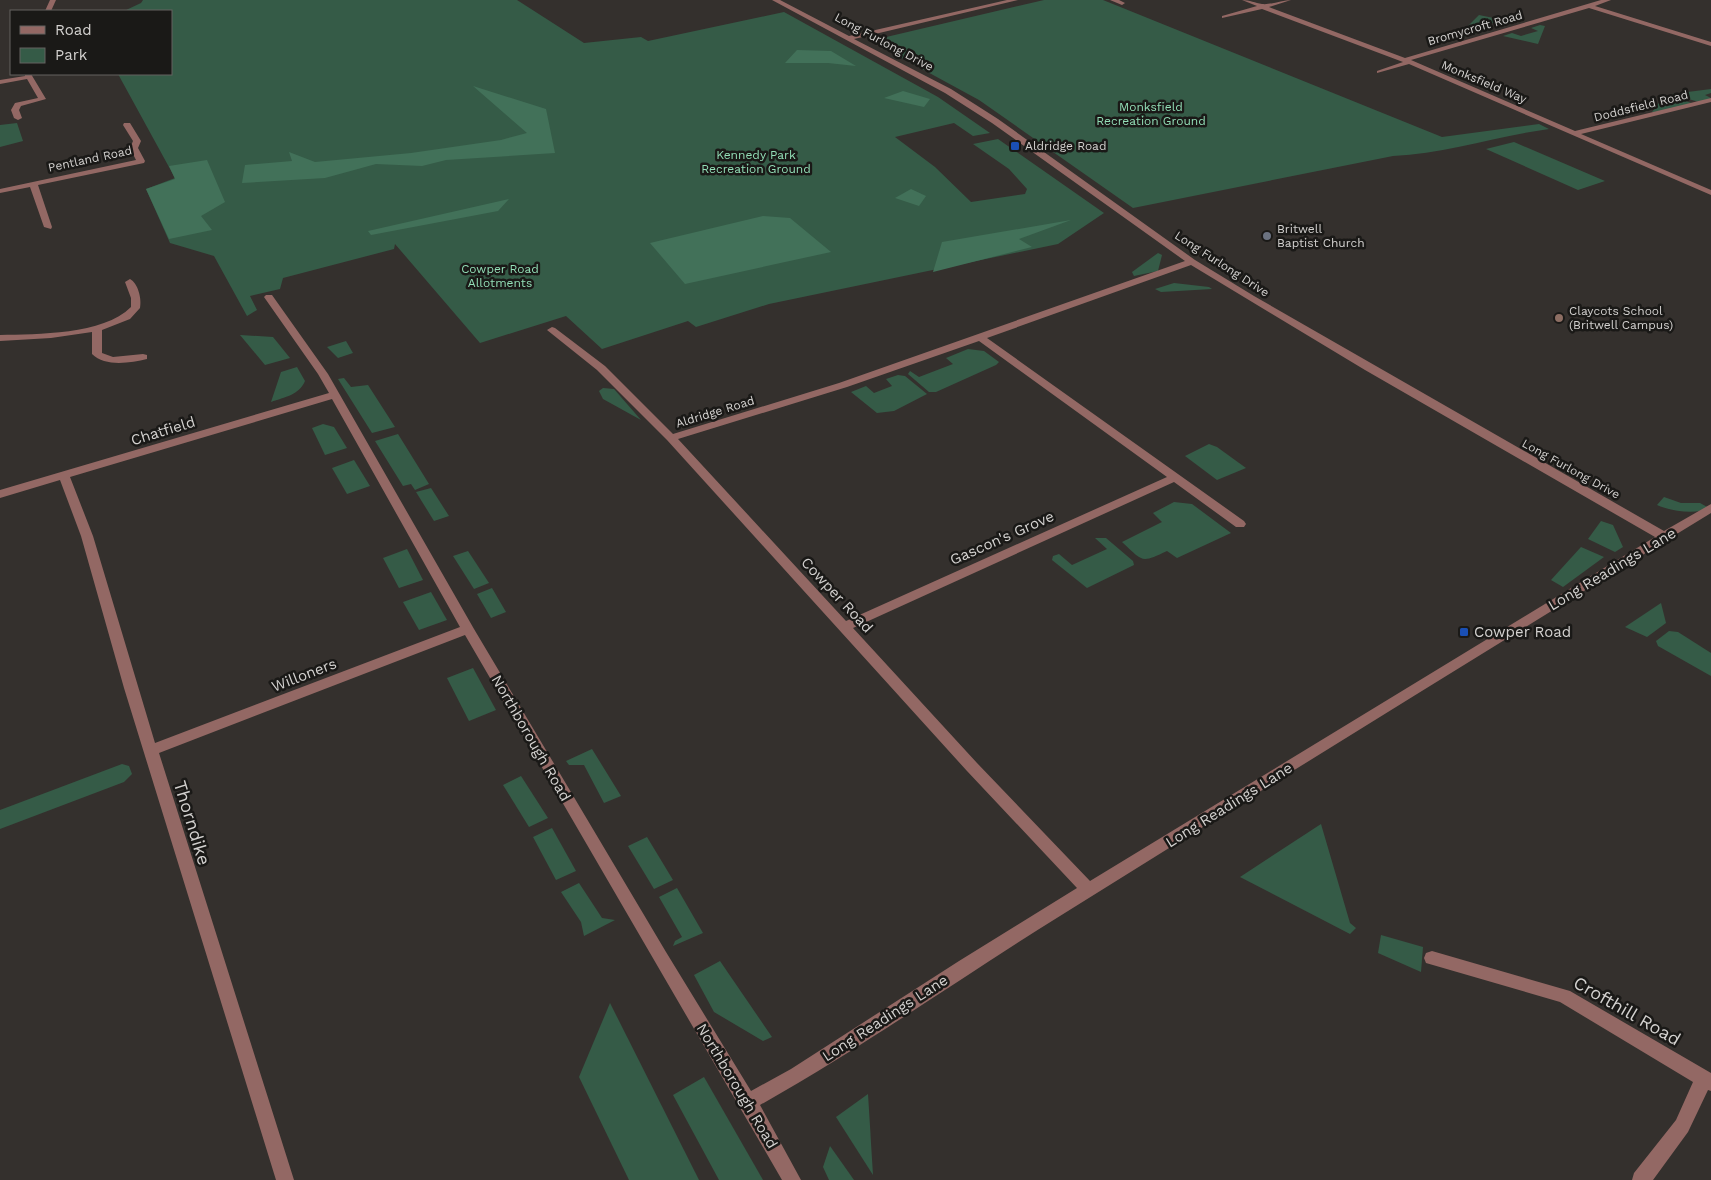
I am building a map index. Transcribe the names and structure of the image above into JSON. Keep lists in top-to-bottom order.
{
  "streets": {
    "street": [
      "Bromycroft Road",
      "Long Furlong Drive",
      "Monksfield Way",
      "Doddsfield Road",
      "Pentland Road",
      "Aldridge Road",
      "Chatfield",
      "Gascon's Grove",
      "Long Readings Lane",
      "Cowper Road",
      "Willoners",
      "Northborough Road",
      "Thorndike",
      "Crofthill Road"
    ]
  },
  "crossings": [
    ["Bromycroft Road", "Monksfield Way"],
    ["Long Furlong Drive", "Aldridge Road"],
    ["Long Furlong Drive", "Long Readings Lane"],
    ["Monksfield Way", "Doddsfield Road"],
    ["Aldridge Road", "Cowper Road"],
    ["Chatfield", "Northborough Road"],
    ["Chatfield", "Thorndike"],
    ["Gascon's Grove", "Cowper Road"],
    ["Long Readings Lane", "Cowper Road"],
    ["Long Readings Lane", "Northborough Road"],
    ["Willoners", "Northborough Road"],
    ["Willoners", "Thorndike"]
  ],
  "parks": ["Monksfield Recreation Ground", "Kennedy Park Recreation Ground", "Cowper Road Allotments"],
  "places": {
    "transit": ["Aldridge Road", "Cowper Road"],
    "other": ["Britwell Baptist Church", "Claycots School (Britwell Campus)"]
  },
  "legend": ["Road", "Park"]
}
